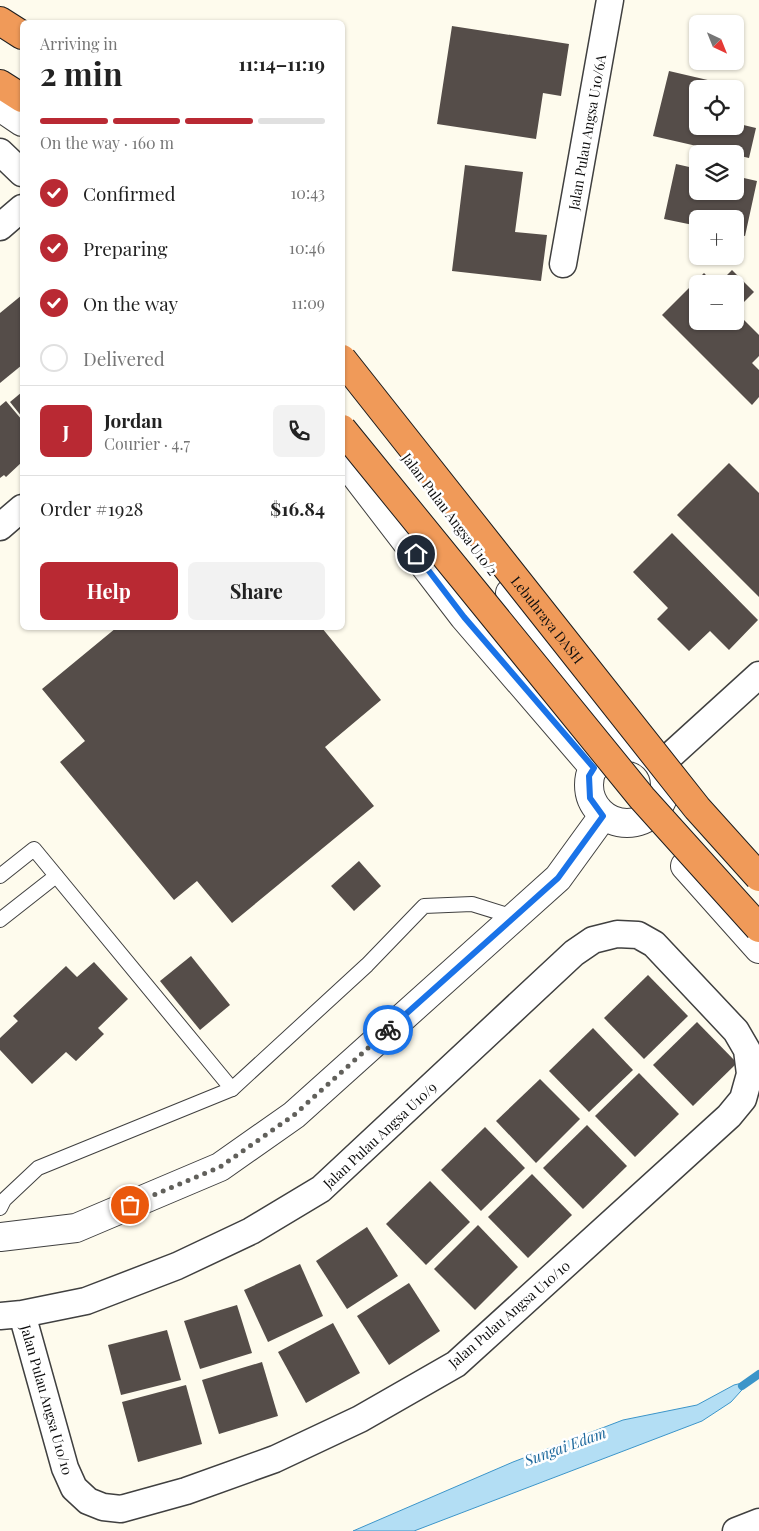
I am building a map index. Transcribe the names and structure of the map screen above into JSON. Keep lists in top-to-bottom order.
{
  "streets": {
    "highway": ["Lebuhraya DASH"],
    "street": [
      "Jalan Pulau Angsa U10/6A",
      "Jalan Pulau Angsa U10/2",
      "Jalan Pulau Angsa U10/9",
      "Jalan Pulau Angsa U10/10"
    ]
  },
  "crossings": [
    ["Jalan Pulau Angsa U10/9", "Jalan Pulau Angsa U10/10"]
  ],
  "water": ["Sungai Edam"],
  "north": "bottom right",
  "page": {
    "map_buttons": ["+", "−"],
    "heading": ["2 min", "Arriving in", "11:14–11:19"],
    "panel": [
      "Jordan",
      "Courier · 4.7",
      "Order #1928",
      "$16.84"
    ],
    "bar": "On the way · 160 m",
    "list": [
      ["Confirmed", "10:43"],
      ["Preparing", "10:46"],
      ["On the way", "11:09"],
      "Delivered"
    ],
    "round": "J",
    "buttons": ["Help", "Share"]
  }
}
